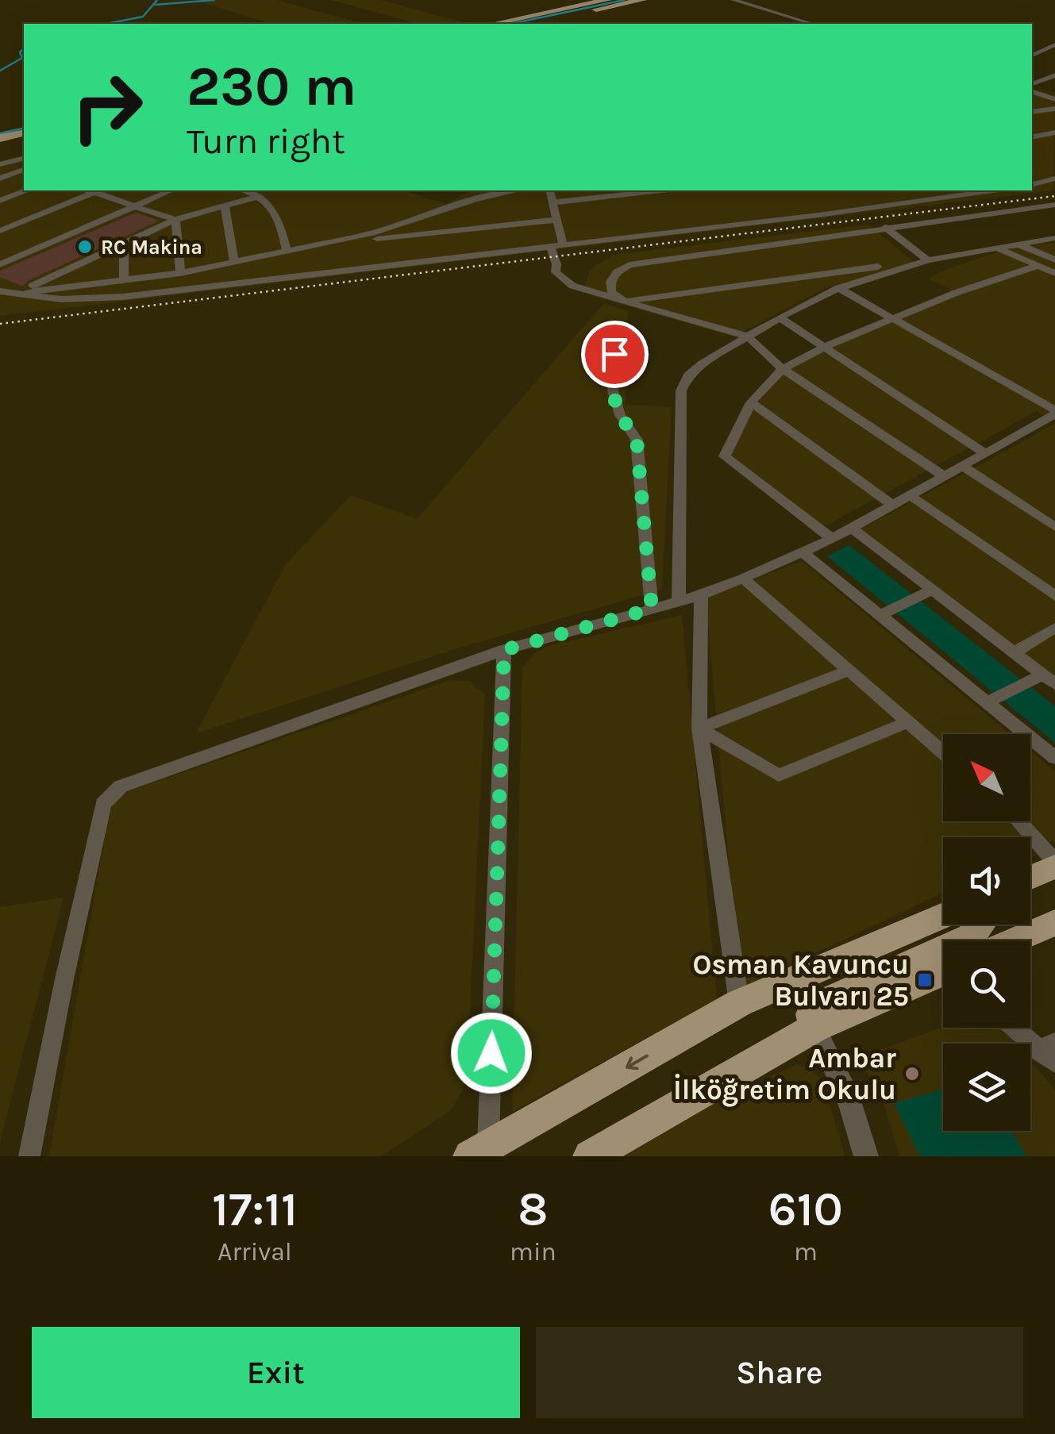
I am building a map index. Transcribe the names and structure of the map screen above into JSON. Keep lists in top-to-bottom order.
{
  "places": {
    "other": ["RC Makina", "Ambar İlköğretim Okulu"],
    "transit": ["Osman Kavuncu Bulvarı 25"]
  },
  "north": "top left",
  "page": {
    "turn": ["230 m", "Turn right"],
    "eta": [
      "17:11",
      "Arrival",
      "8",
      "min",
      "610",
      "m"
    ],
    "buttons": ["Exit", "Share"]
  }
}
